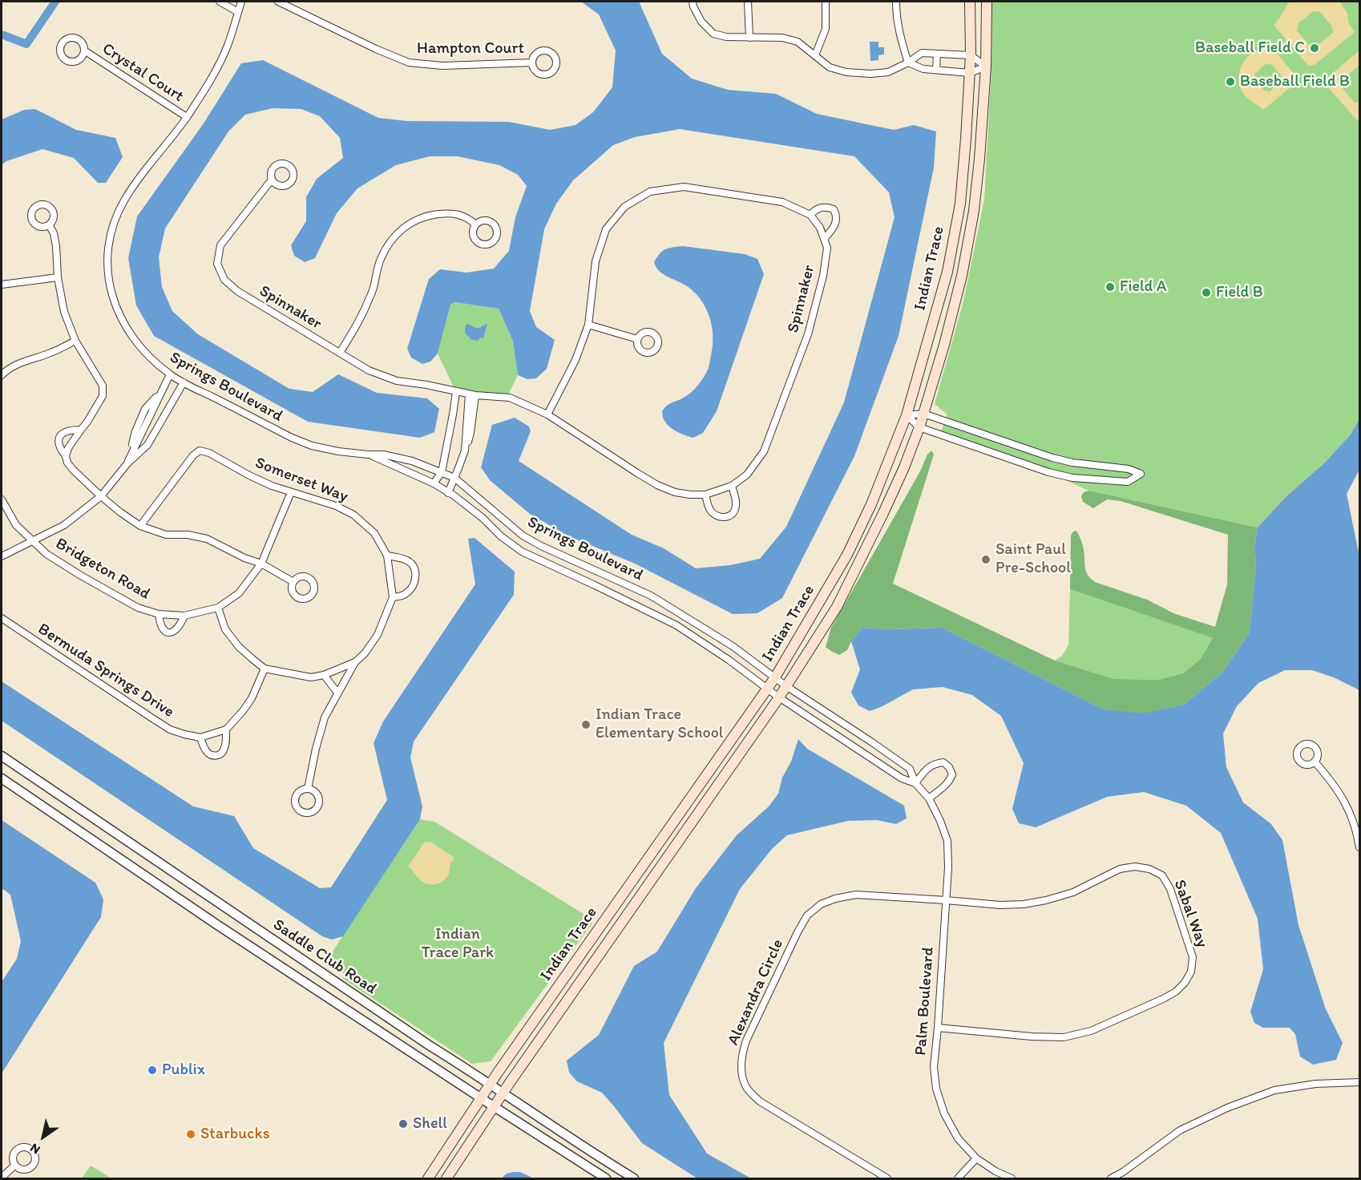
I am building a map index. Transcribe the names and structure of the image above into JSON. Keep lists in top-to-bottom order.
{
  "streets": {
    "main road": ["Indian Trace"],
    "street": [
      "Hampton Court",
      "Crystal Court",
      "Spinnaker",
      "Springs Boulevard",
      "Somerset Way",
      "Bridgeton Road",
      "Bermuda Springs Drive",
      "Sabal Way",
      "Saddle Club Road",
      "Alexandra Circle",
      "Palm Boulevard"
    ]
  },
  "crossings": [
    ["Crystal Court", "Springs Boulevard"],
    ["Indian Trace", "Springs Boulevard"],
    ["Indian Trace", "Saddle Club Road"],
    ["Indian Trace", "Palm Boulevard"],
    ["Springs Boulevard", "Palm Boulevard"],
    ["Somerset Way", "Bridgeton Road"],
    ["Sabal Way", "Alexandra Circle"],
    ["Sabal Way", "Palm Boulevard"],
    ["Alexandra Circle", "Palm Boulevard"]
  ],
  "parks": ["Indian Trace Park"],
  "places": [
    "Baseball Field C",
    "Baseball Field B",
    "Field A",
    "Field B",
    "Saint Paul Pre-School",
    "Indian Trace Elementary School",
    "Publix",
    "Shell",
    "Starbucks"
  ],
  "north": "bottom left"
}
